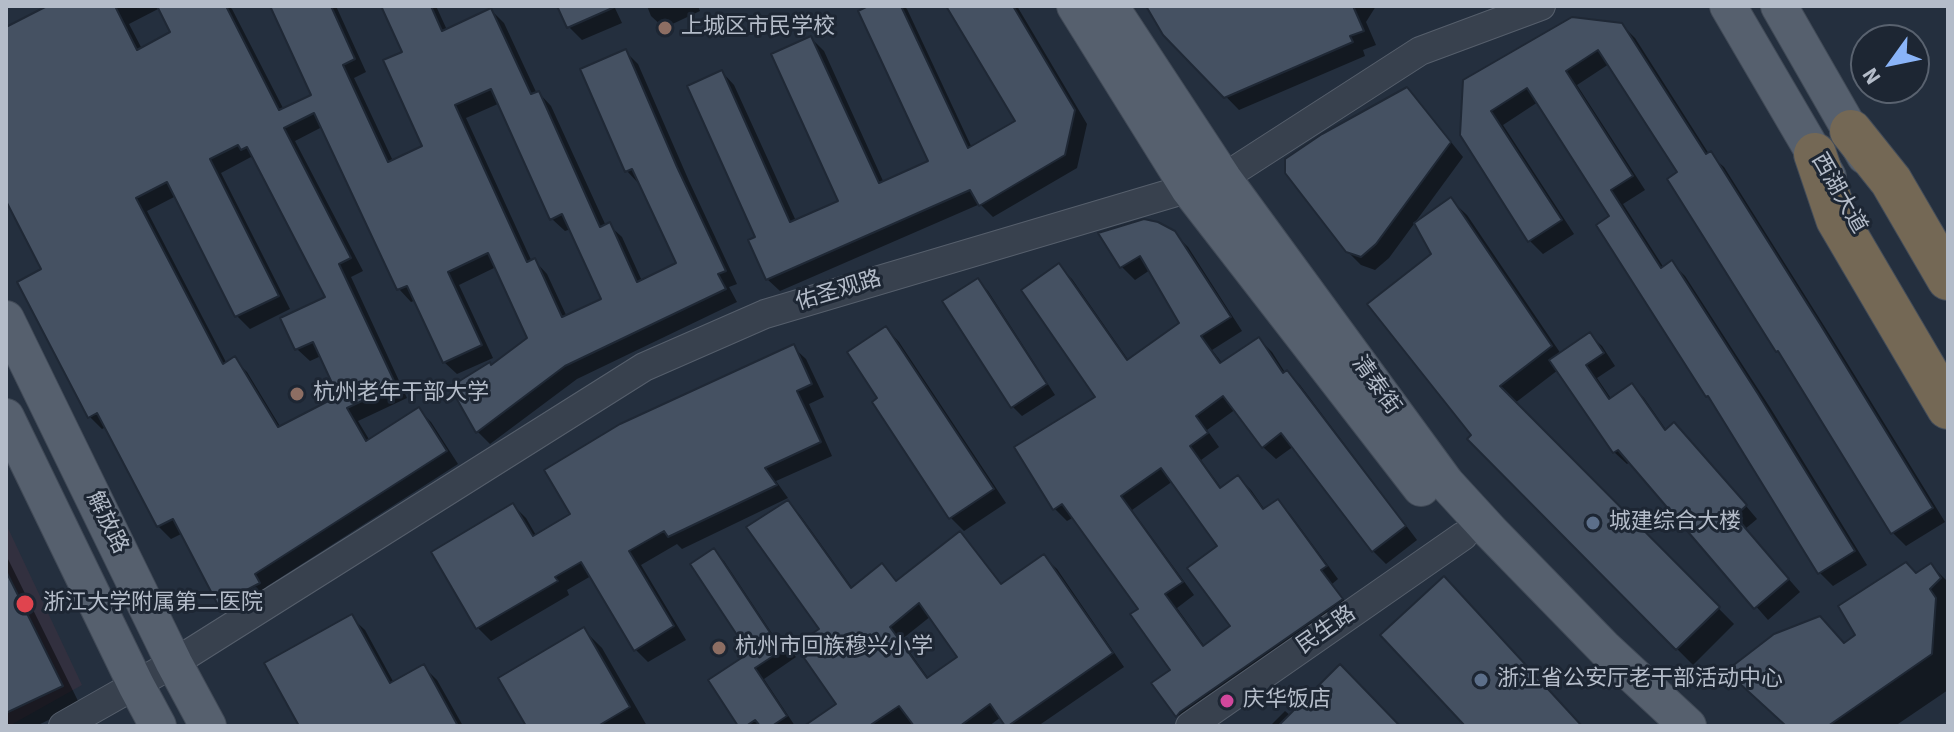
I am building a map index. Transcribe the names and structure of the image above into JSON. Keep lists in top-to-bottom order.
{
  "streets": {
    "main road": ["西湖大道", "清泰街", "解放路"],
    "street": ["佑圣观路", "民生路"]
  },
  "crossings": [
    ["佑圣观路", "清泰街"],
    ["佑圣观路", "解放路"],
    ["清泰街", "民生路"]
  ],
  "places": [
    "上城区市民学校",
    "杭州老年干部大学",
    "城建综合大楼",
    "浙江大学附属第二医院",
    "杭州市回族穆兴小学",
    "浙江省公安厅老干部活动中心",
    "庆华饭店"
  ],
  "north": "bottom left"
}
